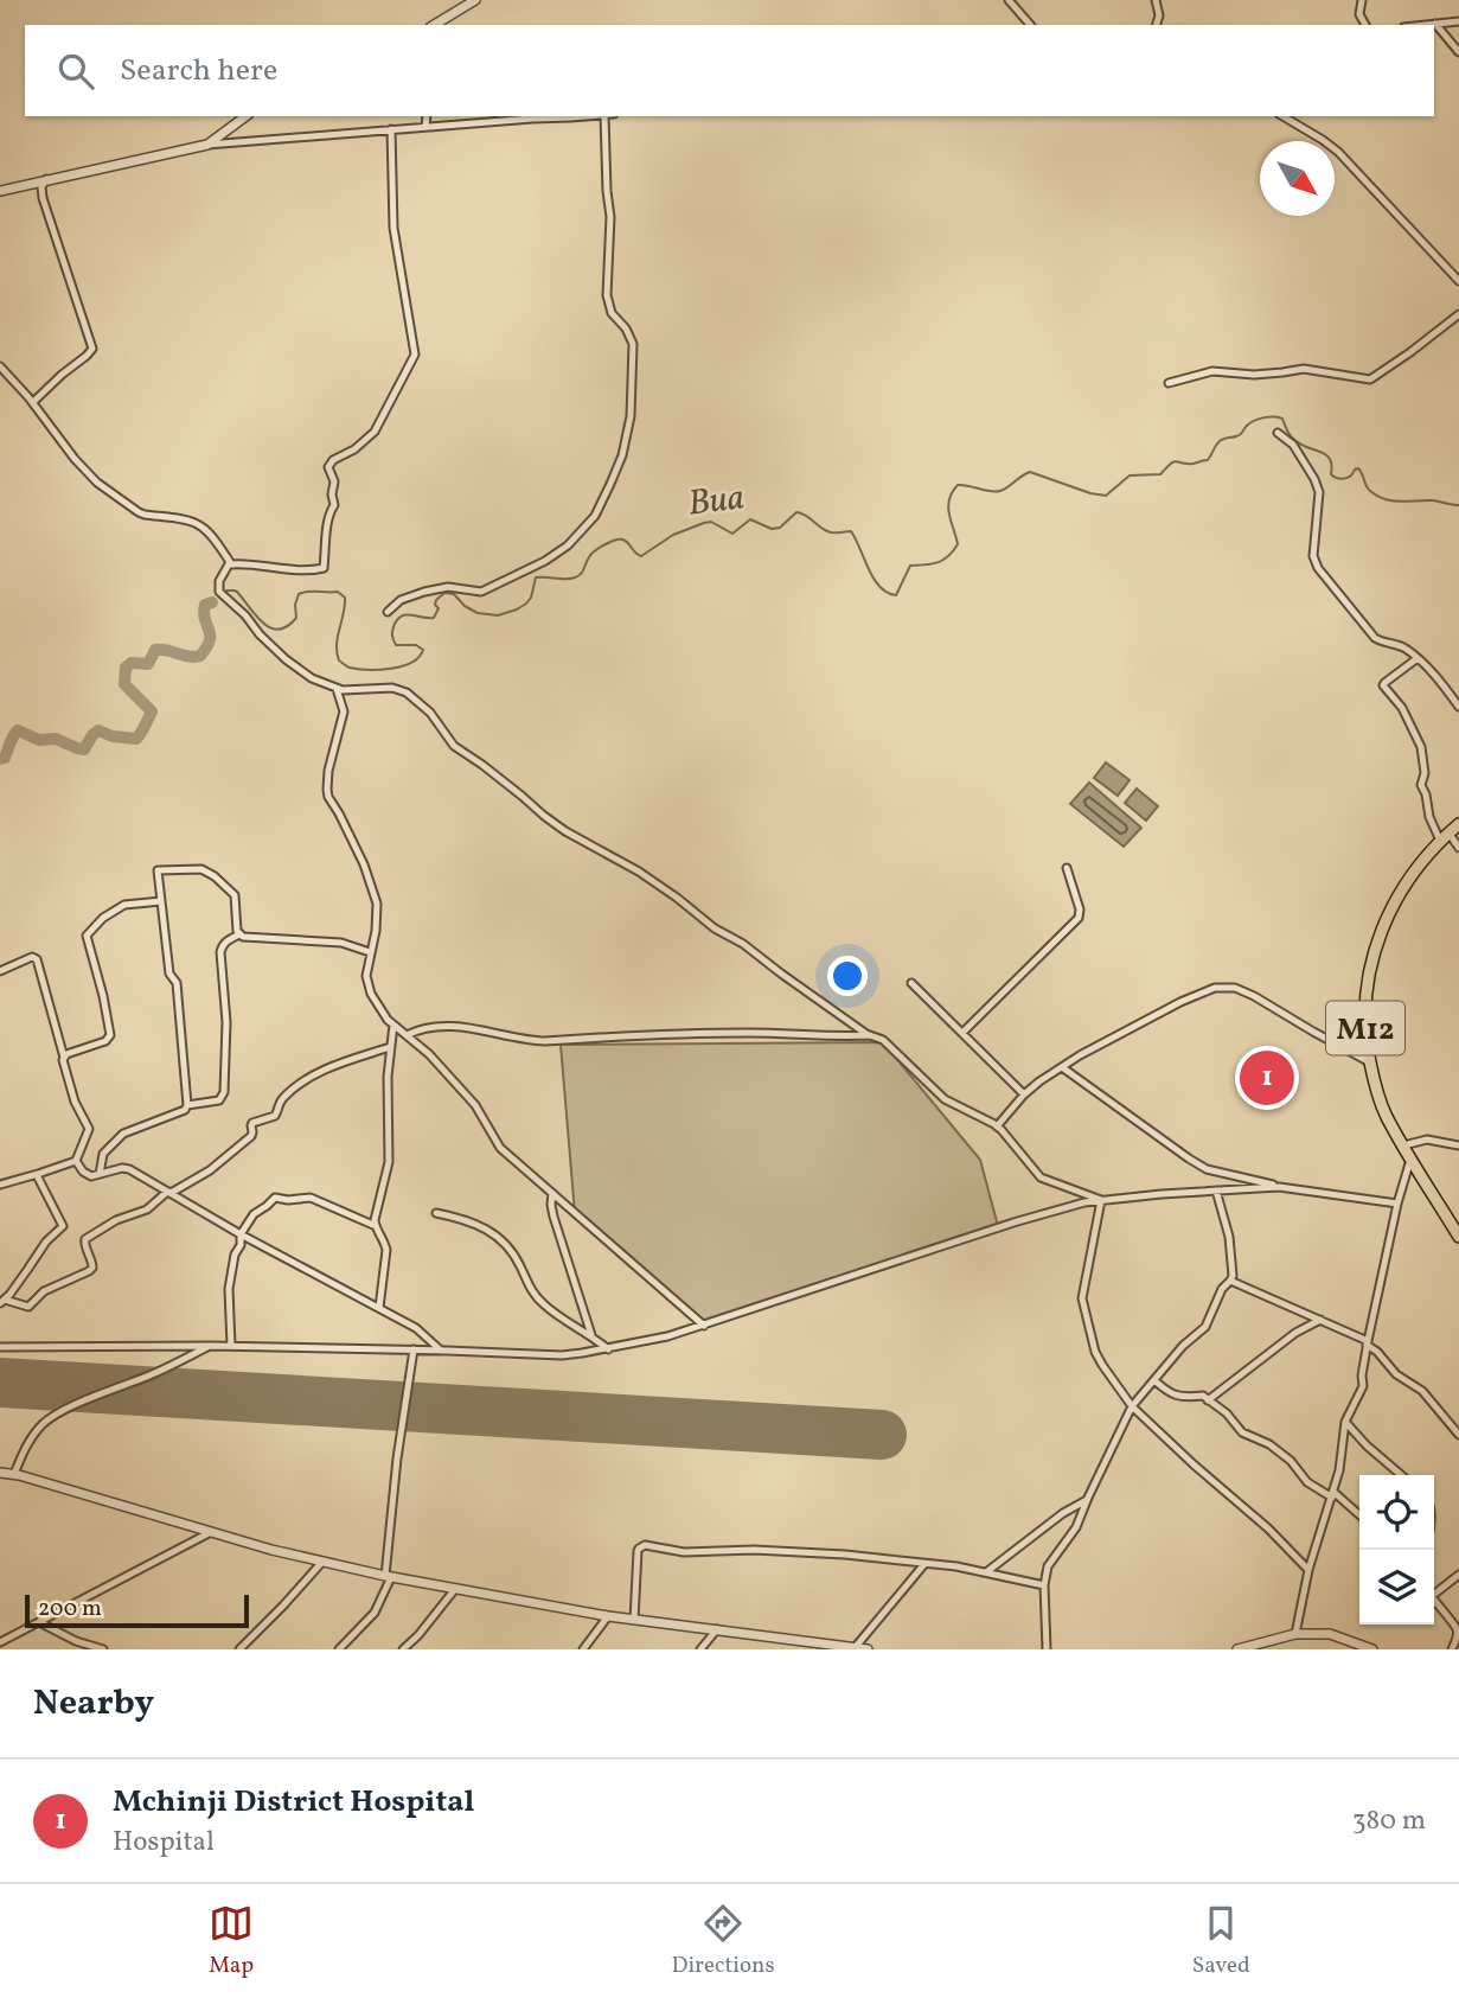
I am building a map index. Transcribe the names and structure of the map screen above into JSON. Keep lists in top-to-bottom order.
{
  "streets": {
    "highway": ["M12"]
  },
  "water": ["Bua"],
  "scale_bar": "200 m",
  "north": "bottom right",
  "page": {
    "search": "Search here",
    "pins": "1",
    "scale": "200 m",
    "heading": "Nearby",
    "list": [
      {
        "mark": "1",
        "name": "Mchinji District Hospital",
        "note": "Hospital",
        "value": "380 m"
      }
    ],
    "nav": ["Map", "Directions", "Saved"]
  }
}
